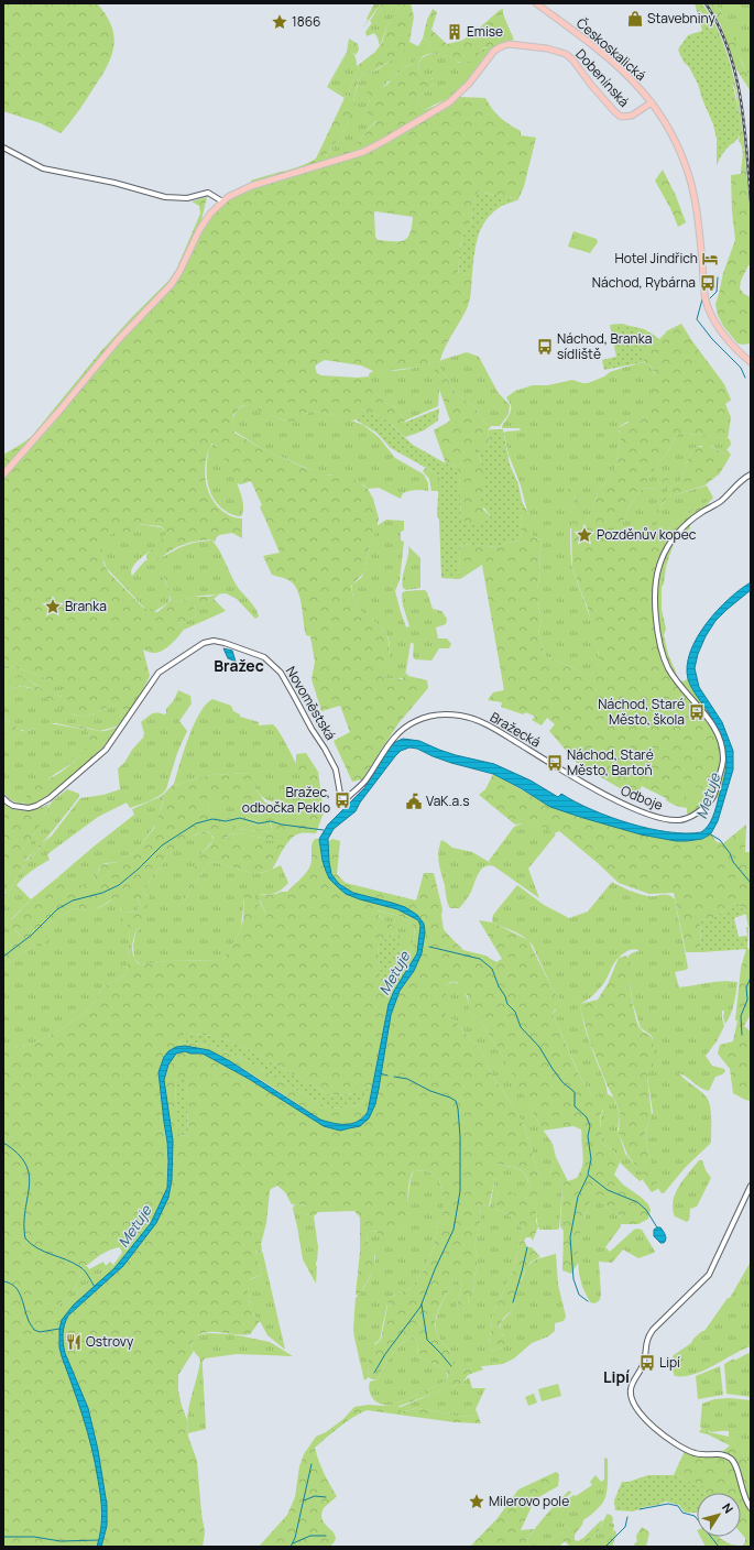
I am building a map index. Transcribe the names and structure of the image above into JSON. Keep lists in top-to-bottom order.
{
  "streets": {
    "main road": ["Českoskalická", "Dobenínská"],
    "street": ["Novoměstská", "Bražecká", "Odboje"]
  },
  "crossings": [
    ["Českoskalická", "Dobenínská"],
    ["Novoměstská", "Bražecká"],
    ["Bražecká", "Odboje"]
  ],
  "districts": ["Bražec", "Lipí"],
  "water": ["Metuje"],
  "places": {
    "shop": ["Stavebniny"],
    "place": [
      "1866",
      "Pozděnův kopec",
      "Branka",
      "Milerovo pole"
    ],
    "building": ["Emise"],
    "hotel": ["Hotel Jindřich"],
    "bus stop": [
      "Náchod, Rybárna",
      "Náchod, Branka sídliště",
      "Náchod, Staré Město, škola",
      "Náchod, Staré Město, Bartoň",
      "Bražec, odbočka Peklo",
      "Lipí"
    ],
    "public building": ["VaK.a.s"],
    "restaurant": ["Ostrovy"]
  },
  "north": "top right"
}
